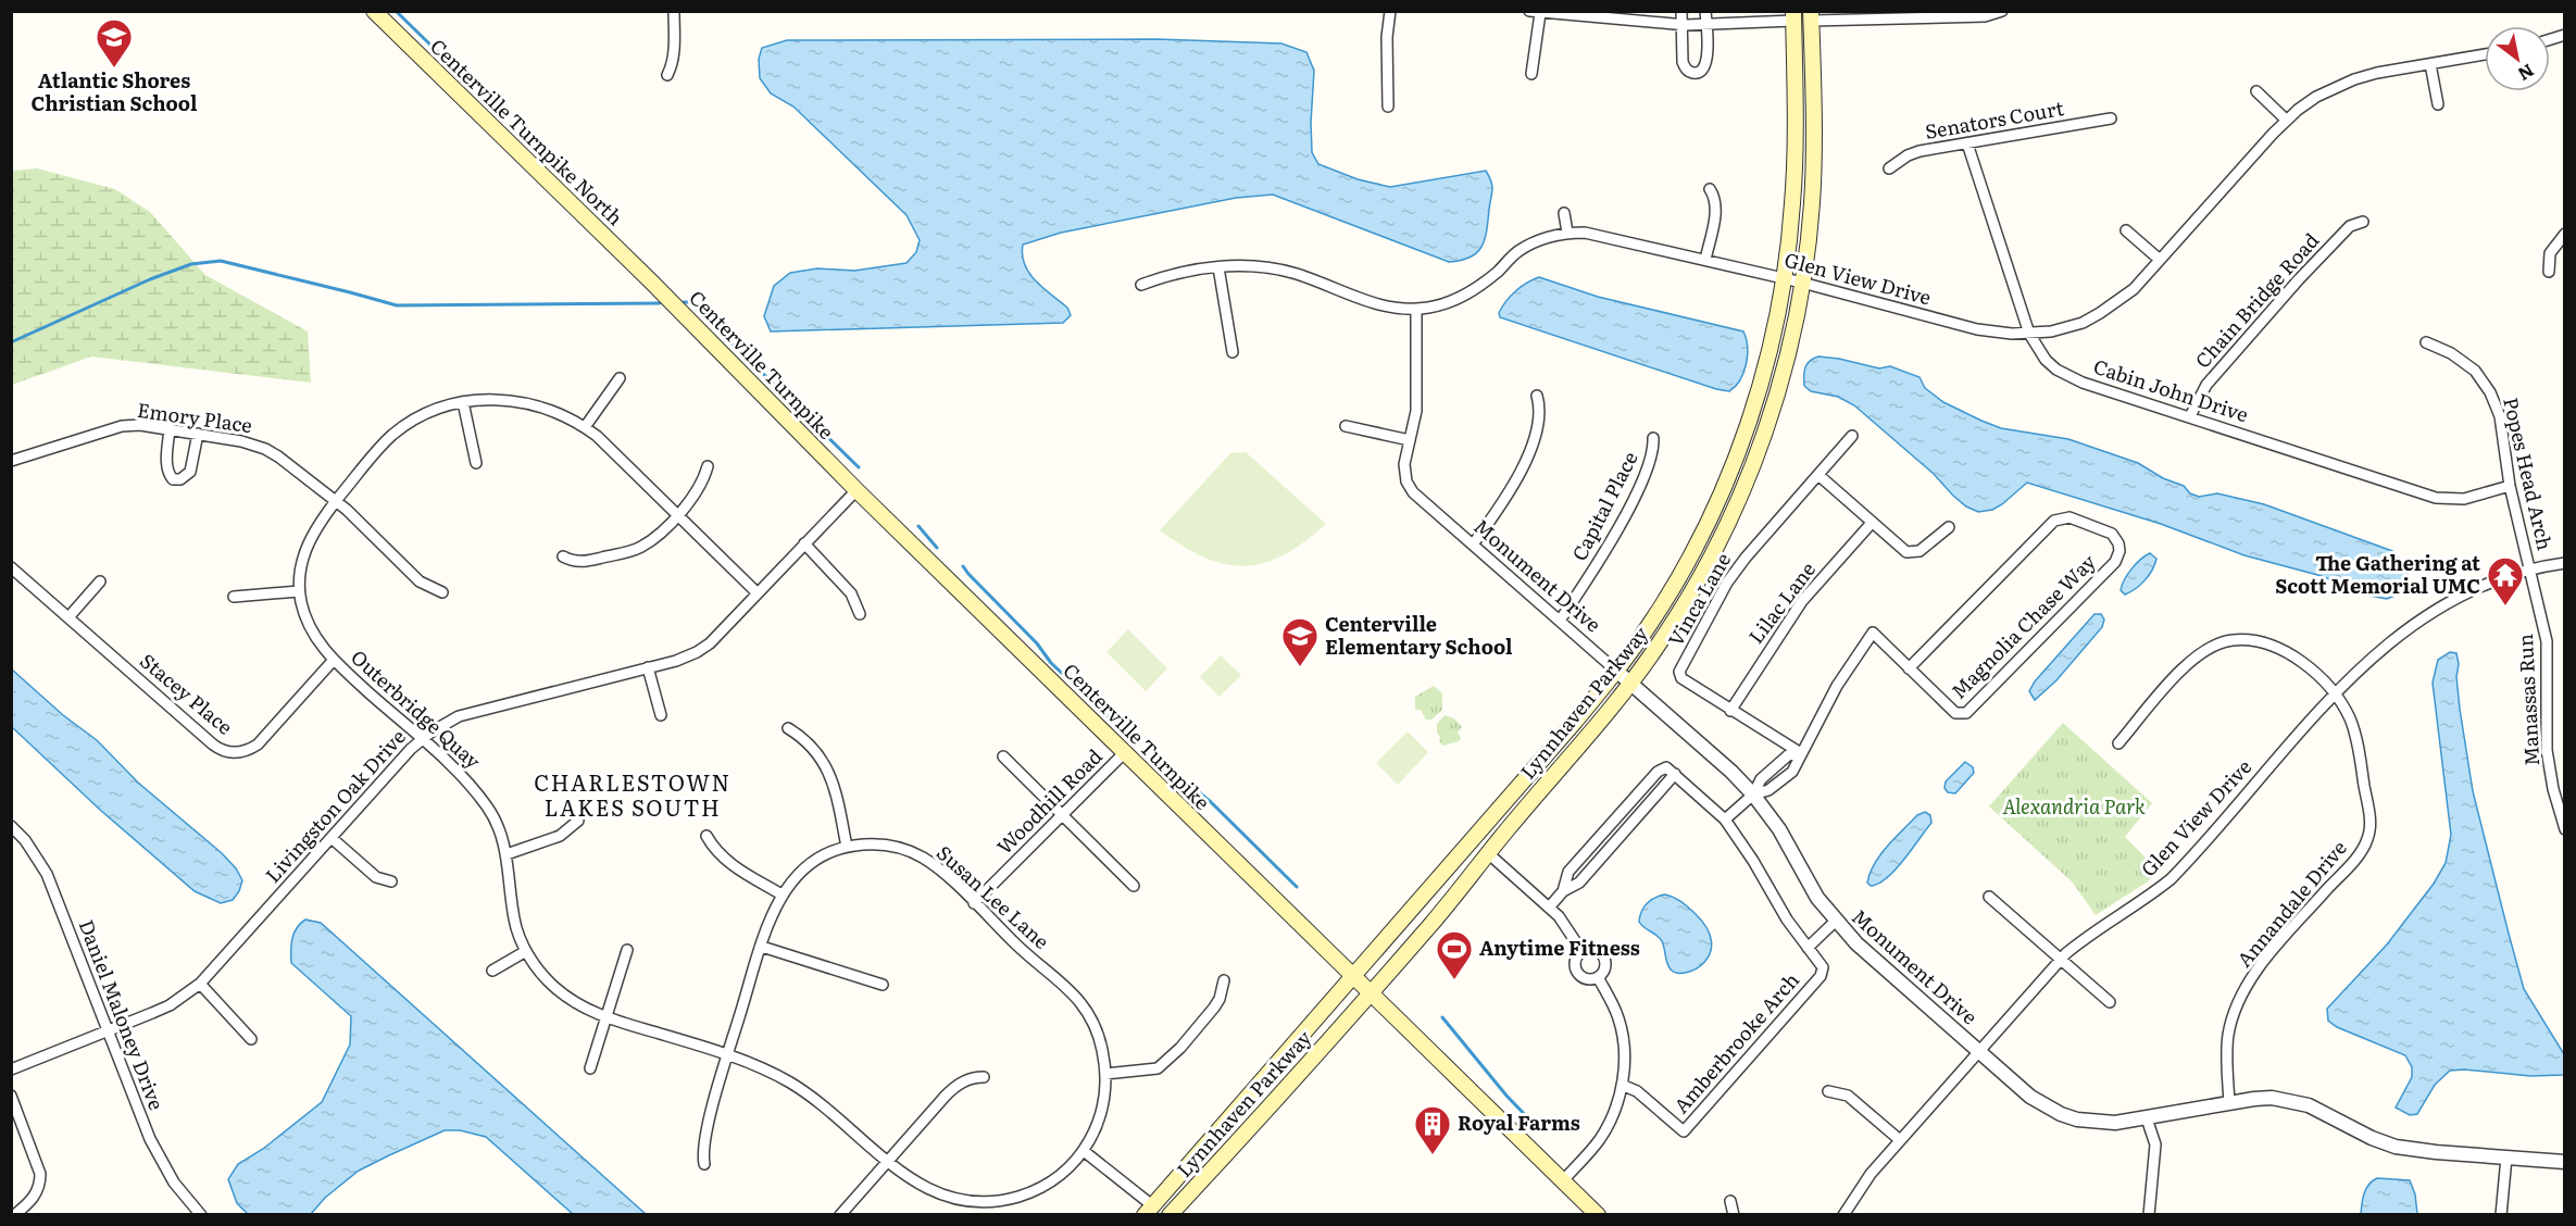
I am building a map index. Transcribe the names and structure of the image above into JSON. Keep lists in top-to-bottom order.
{
  "streets": {
    "main road": ["Centerville Turnpike North", "Centerville Turnpike", "Lynnhaven Parkway"],
    "street": [
      "Senators Court",
      "Glen View Drive",
      "Chain Bridge Road",
      "Cabin John Drive",
      "Emory Place",
      "Popes Head Arch",
      "Capital Place",
      "Monument Drive",
      "Vinca Lane",
      "Lilac Lane",
      "Magnolia Chase Way",
      "Stacey Place",
      "Manassas Run",
      "Outerbridge Quay",
      "Woodhill Road",
      "Livingston Oak Drive",
      "Susan Lee Lane",
      "Annandale Drive",
      "Daniel Maloney Drive",
      "Amberbrooke Arch"
    ]
  },
  "crossings": [
    ["Senators Court", "Cabin John Drive"],
    ["Centerville Turnpike North", "Centerville Turnpike"],
    ["Glen View Drive", "Cabin John Drive"],
    ["Glen View Drive", "Popes Head Arch"],
    ["Glen View Drive", "Monument Drive"],
    ["Glen View Drive", "Manassas Run"],
    ["Glen View Drive", "Lynnhaven Parkway"],
    ["Glen View Drive", "Annandale Drive"],
    ["Chain Bridge Road", "Cabin John Drive"],
    ["Centerville Turnpike", "Lynnhaven Parkway"],
    ["Centerville Turnpike", "Woodhill Road"],
    ["Centerville Turnpike", "Livingston Oak Drive"],
    ["Cabin John Drive", "Popes Head Arch"],
    ["Emory Place", "Outerbridge Quay"],
    ["Popes Head Arch", "Manassas Run"],
    ["Capital Place", "Monument Drive"],
    ["Monument Drive", "Magnolia Chase Way"],
    ["Monument Drive", "Lynnhaven Parkway"],
    ["Monument Drive", "Annandale Drive"],
    ["Monument Drive", "Amberbrooke Arch"],
    ["Vinca Lane", "Lilac Lane"],
    ["Vinca Lane", "Magnolia Chase Way"],
    ["Stacey Place", "Outerbridge Quay"],
    ["Outerbridge Quay", "Livingston Oak Drive"],
    ["Outerbridge Quay", "Susan Lee Lane"],
    ["Woodhill Road", "Susan Lee Lane"],
    ["Livingston Oak Drive", "Daniel Maloney Drive"]
  ],
  "districts": ["CHARLESTOWN LAKES SOUTH"],
  "parks": ["Alexandria Park"],
  "places": {
    "school or university": ["Atlantic Shores Christian School", "Centerville Elementary School"],
    "temple": ["The Gathering at Scott Memorial UMC"],
    "sports": ["Anytime Fitness"],
    "building": ["Royal Farms"]
  },
  "north": "bottom right"
}
